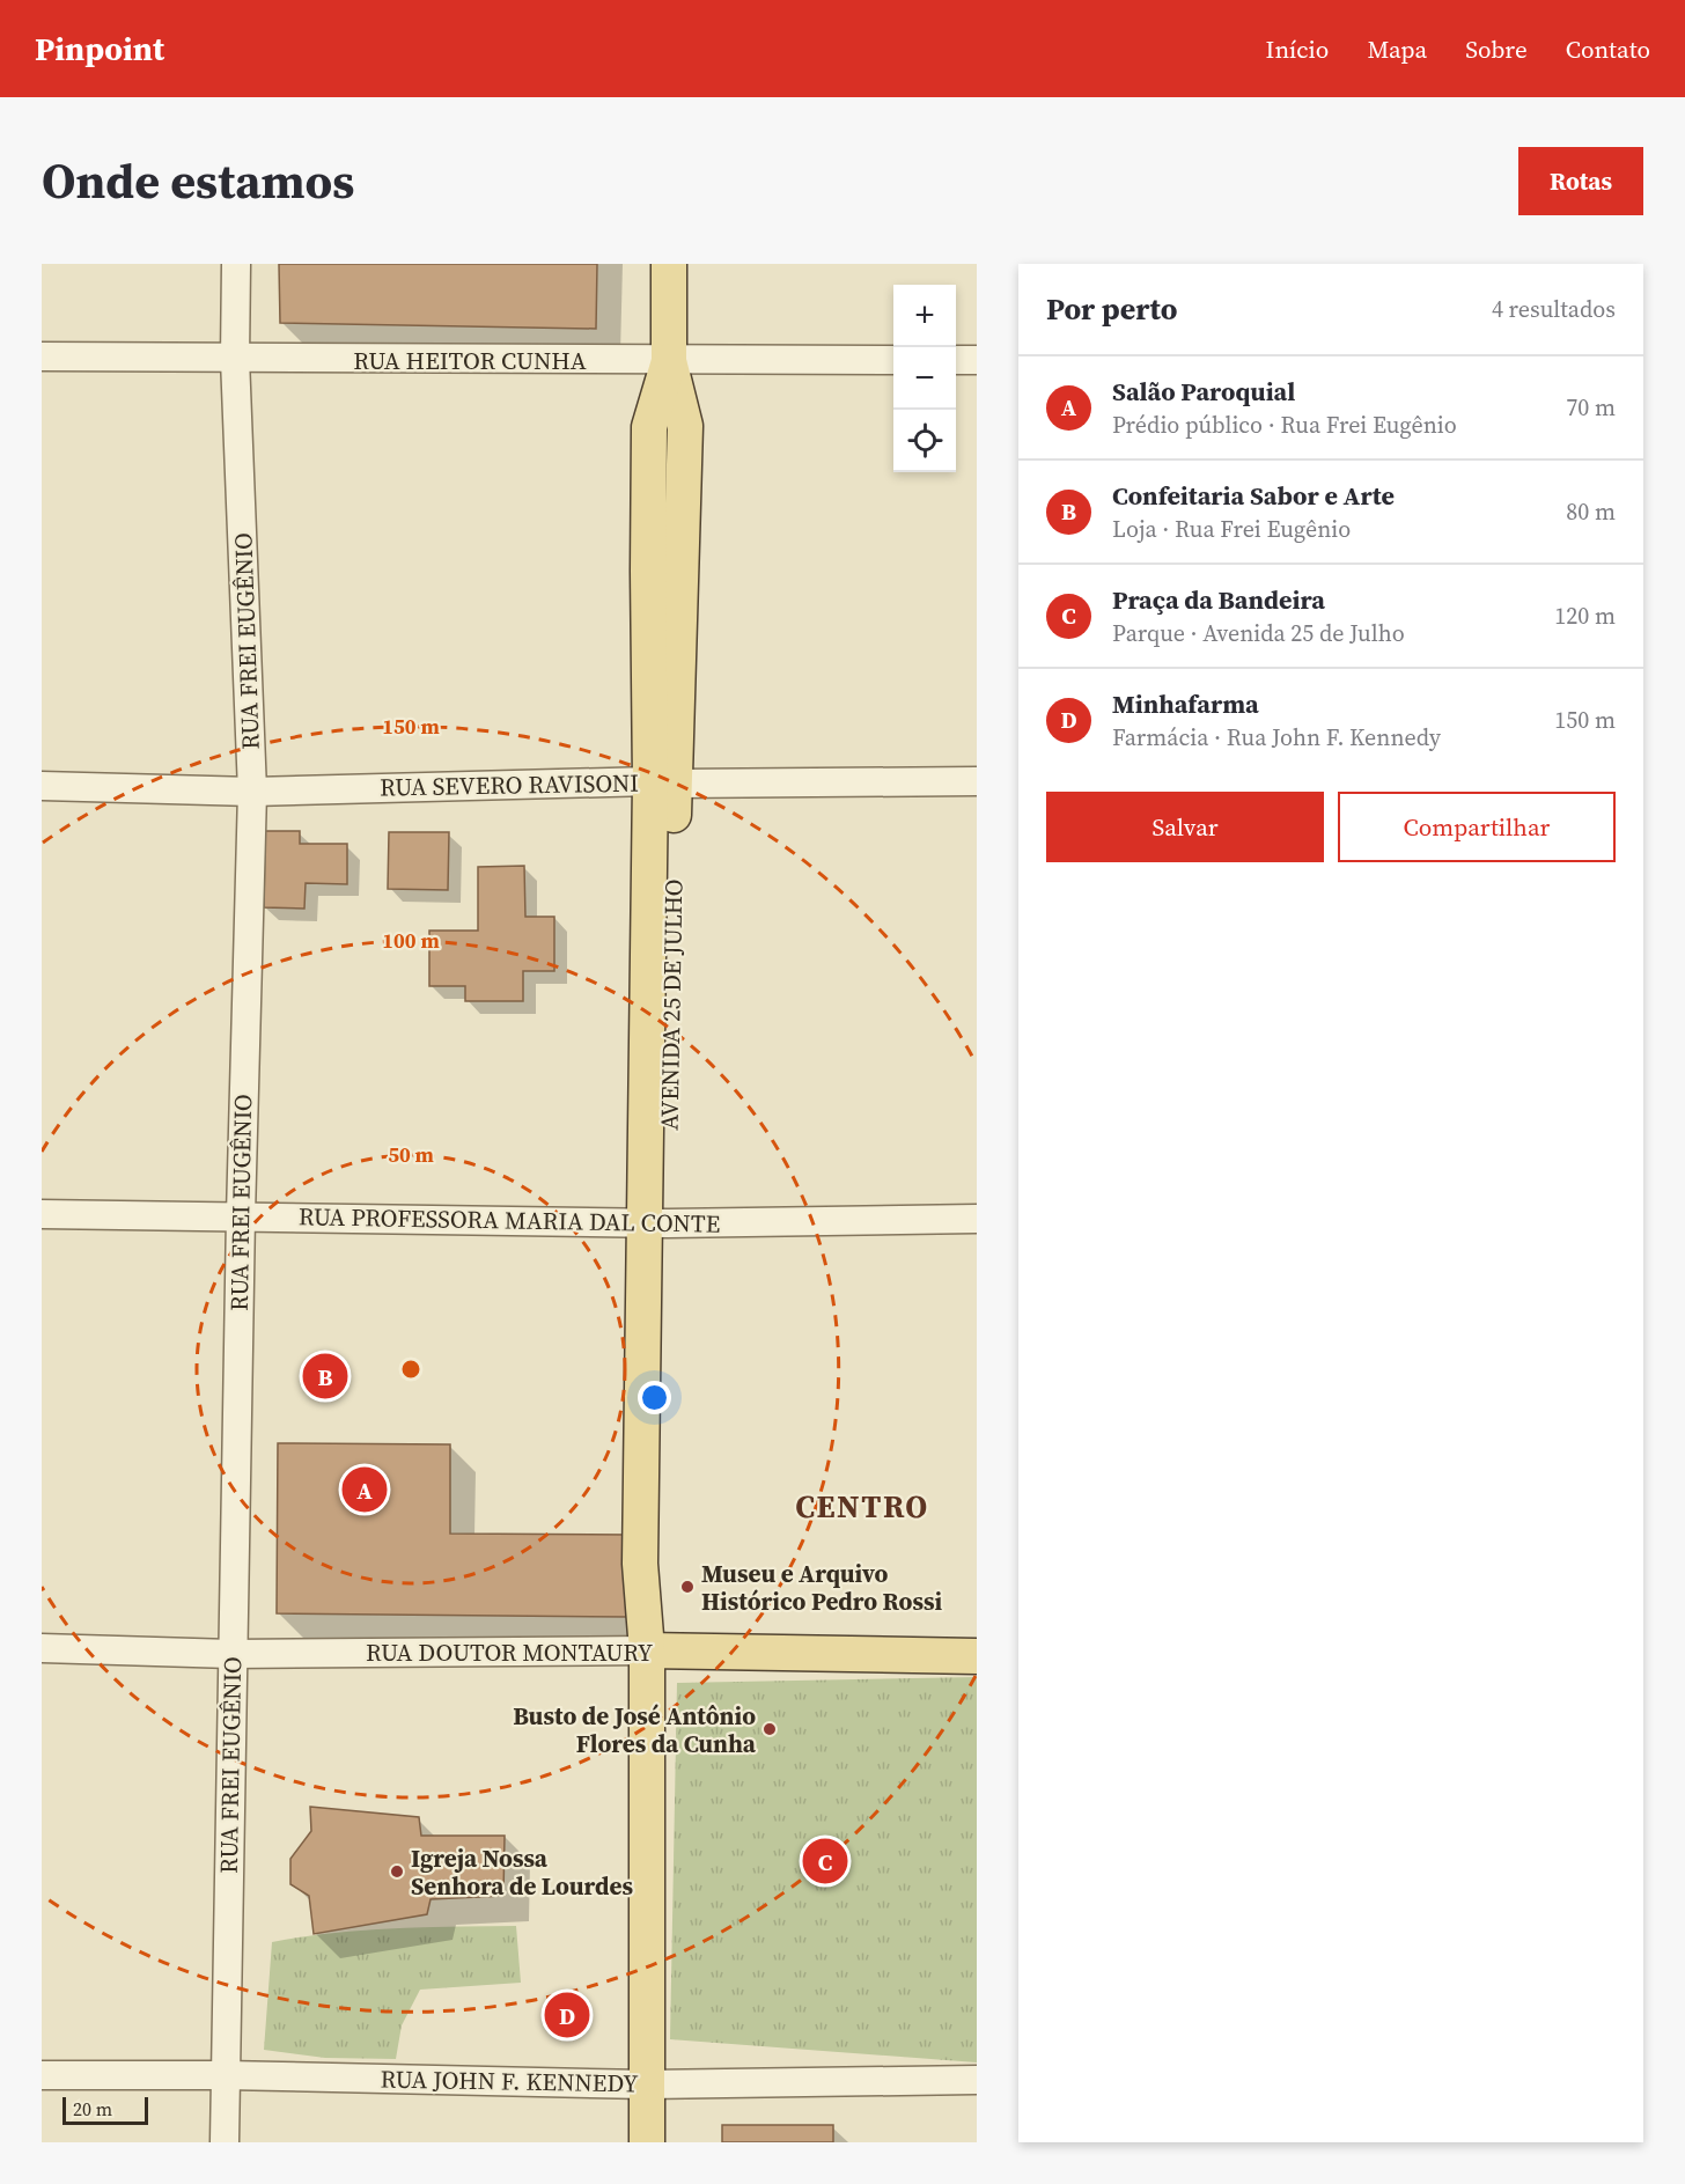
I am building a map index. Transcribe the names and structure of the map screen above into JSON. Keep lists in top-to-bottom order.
{
  "streets": {
    "main road": ["AVENIDA 25 DE JULHO", "RUA DOUTOR MONTAURY"],
    "street": [
      "RUA HEITOR CUNHA",
      "RUA FREI EUGÊNIO",
      "RUA SEVERO RAVISONI",
      "RUA PROFESSORA MARIA DAL CONTE",
      "RUA JOHN F. KENNEDY"
    ]
  },
  "crossings": [
    ["RUA HEITOR CUNHA", "RUA FREI EUGÊNIO"],
    ["RUA HEITOR CUNHA", "AVENIDA 25 DE JULHO"],
    ["RUA FREI EUGÊNIO", "RUA SEVERO RAVISONI"],
    ["RUA FREI EUGÊNIO", "RUA PROFESSORA MARIA DAL CONTE"],
    ["RUA FREI EUGÊNIO", "RUA DOUTOR MONTAURY"],
    ["RUA FREI EUGÊNIO", "RUA JOHN F. KENNEDY"],
    ["RUA SEVERO RAVISONI", "AVENIDA 25 DE JULHO"],
    ["AVENIDA 25 DE JULHO", "RUA PROFESSORA MARIA DAL CONTE"],
    ["AVENIDA 25 DE JULHO", "RUA DOUTOR MONTAURY"],
    ["AVENIDA 25 DE JULHO", "RUA JOHN F. KENNEDY"]
  ],
  "districts": ["CENTRO"],
  "places": ["Museu e Arquivo Histórico Pedro Rossi", "Busto de José Antônio Flores da Cunha", "Igreja Nossa Senhora de Lourdes"],
  "scale_bar": "20 m",
  "page": {
    "header": "Pinpoint",
    "nav": [
      "Início",
      "Mapa",
      "Sobre",
      "Contato"
    ],
    "title": "Onde estamos",
    "buttons": [
      "Rotas",
      ["Salvar", "Compartilhar"]
    ],
    "heading": ["Por perto", "4 resultados"],
    "map_buttons": ["+", "−"],
    "list": [
      {
        "mark": "A",
        "name": "Salão Paroquial",
        "note": "Prédio público · Rua Frei Eugênio",
        "value": "70 m"
      },
      {
        "mark": "B",
        "name": "Confeitaria Sabor e Arte",
        "note": "Loja · Rua Frei Eugênio",
        "value": "80 m"
      },
      {
        "mark": "C",
        "name": "Praça da Bandeira",
        "note": "Parque · Avenida 25 de Julho",
        "value": "120 m"
      },
      {
        "mark": "D",
        "name": "Minhafarma",
        "note": "Farmácia · Rua John F. Kennedy",
        "value": "150 m"
      }
    ],
    "pins": [
      "B",
      "A",
      "C",
      "D"
    ],
    "scale": "20 m"
  },
  "rings": ["150 m", "100 m", "50 m"]
}
